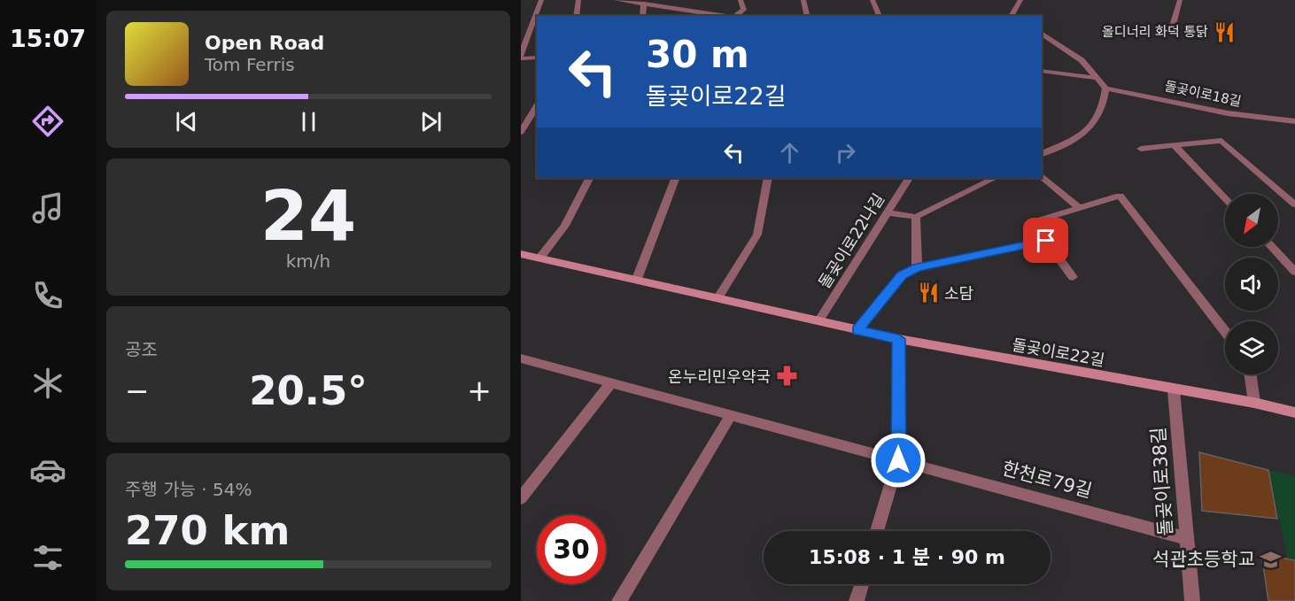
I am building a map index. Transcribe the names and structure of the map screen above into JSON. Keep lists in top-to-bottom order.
{
  "streets": {
    "street": [
      "돌곶이로18길",
      "돌곶이로22나길",
      "돌곶이로22길",
      "한천로79길",
      "돌곶이로38길"
    ]
  },
  "crossings": [
    ["돌곶이로22나길", "돌곶이로22길"],
    ["돌곶이로22길", "돌곶이로38길"],
    ["한천로79길", "돌곶이로38길"]
  ],
  "places": {
    "restaurant": ["올디너리 화덕 통닭", "소담"],
    "pharmacy": ["온누리민우약국"],
    "school or university": ["석관초등학교"]
  },
  "north": "bottom left",
  "page": {
    "tabs": "15:07",
    "turn": ["30 m", "돌곶이로22길"],
    "song": ["Open Road", "Tom Ferris"],
    "tile": [
      ["24", "km/h"],
      "공조",
      ["주행 가능 · 54%", "270 km"]
    ],
    "heat": ["−", "20.5°", "+"],
    "limit": "30",
    "trip": "15:08 · 1 분 · 90 m"
  }
}
